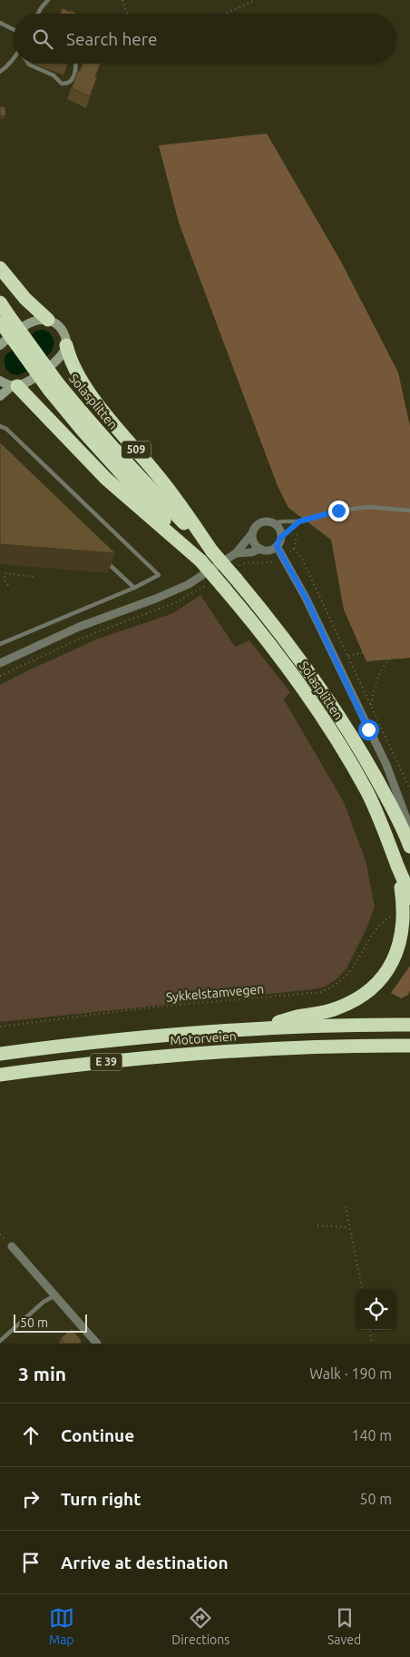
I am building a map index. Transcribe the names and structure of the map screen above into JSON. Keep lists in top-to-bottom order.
{
  "streets": {
    "highway": [
      "Solasplitten",
      "509",
      "Motorveien",
      "E 39"
    ],
    "path": ["Sykkelstamvegen"]
  },
  "crossings": [
    ["Solasplitten", "509"],
    ["Solasplitten", "E 39"],
    ["Motorveien", "E 39"]
  ],
  "scale_bar": "50 m",
  "page": {
    "search": "Search here",
    "scale": "50 m",
    "heading": ["3 min", "Walk · 190 m"],
    "list": [
      ["Continue", "140 m"],
      ["Turn right", "50 m"],
      "Arrive at destination"
    ],
    "nav": ["Map", "Directions", "Saved"]
  }
}
